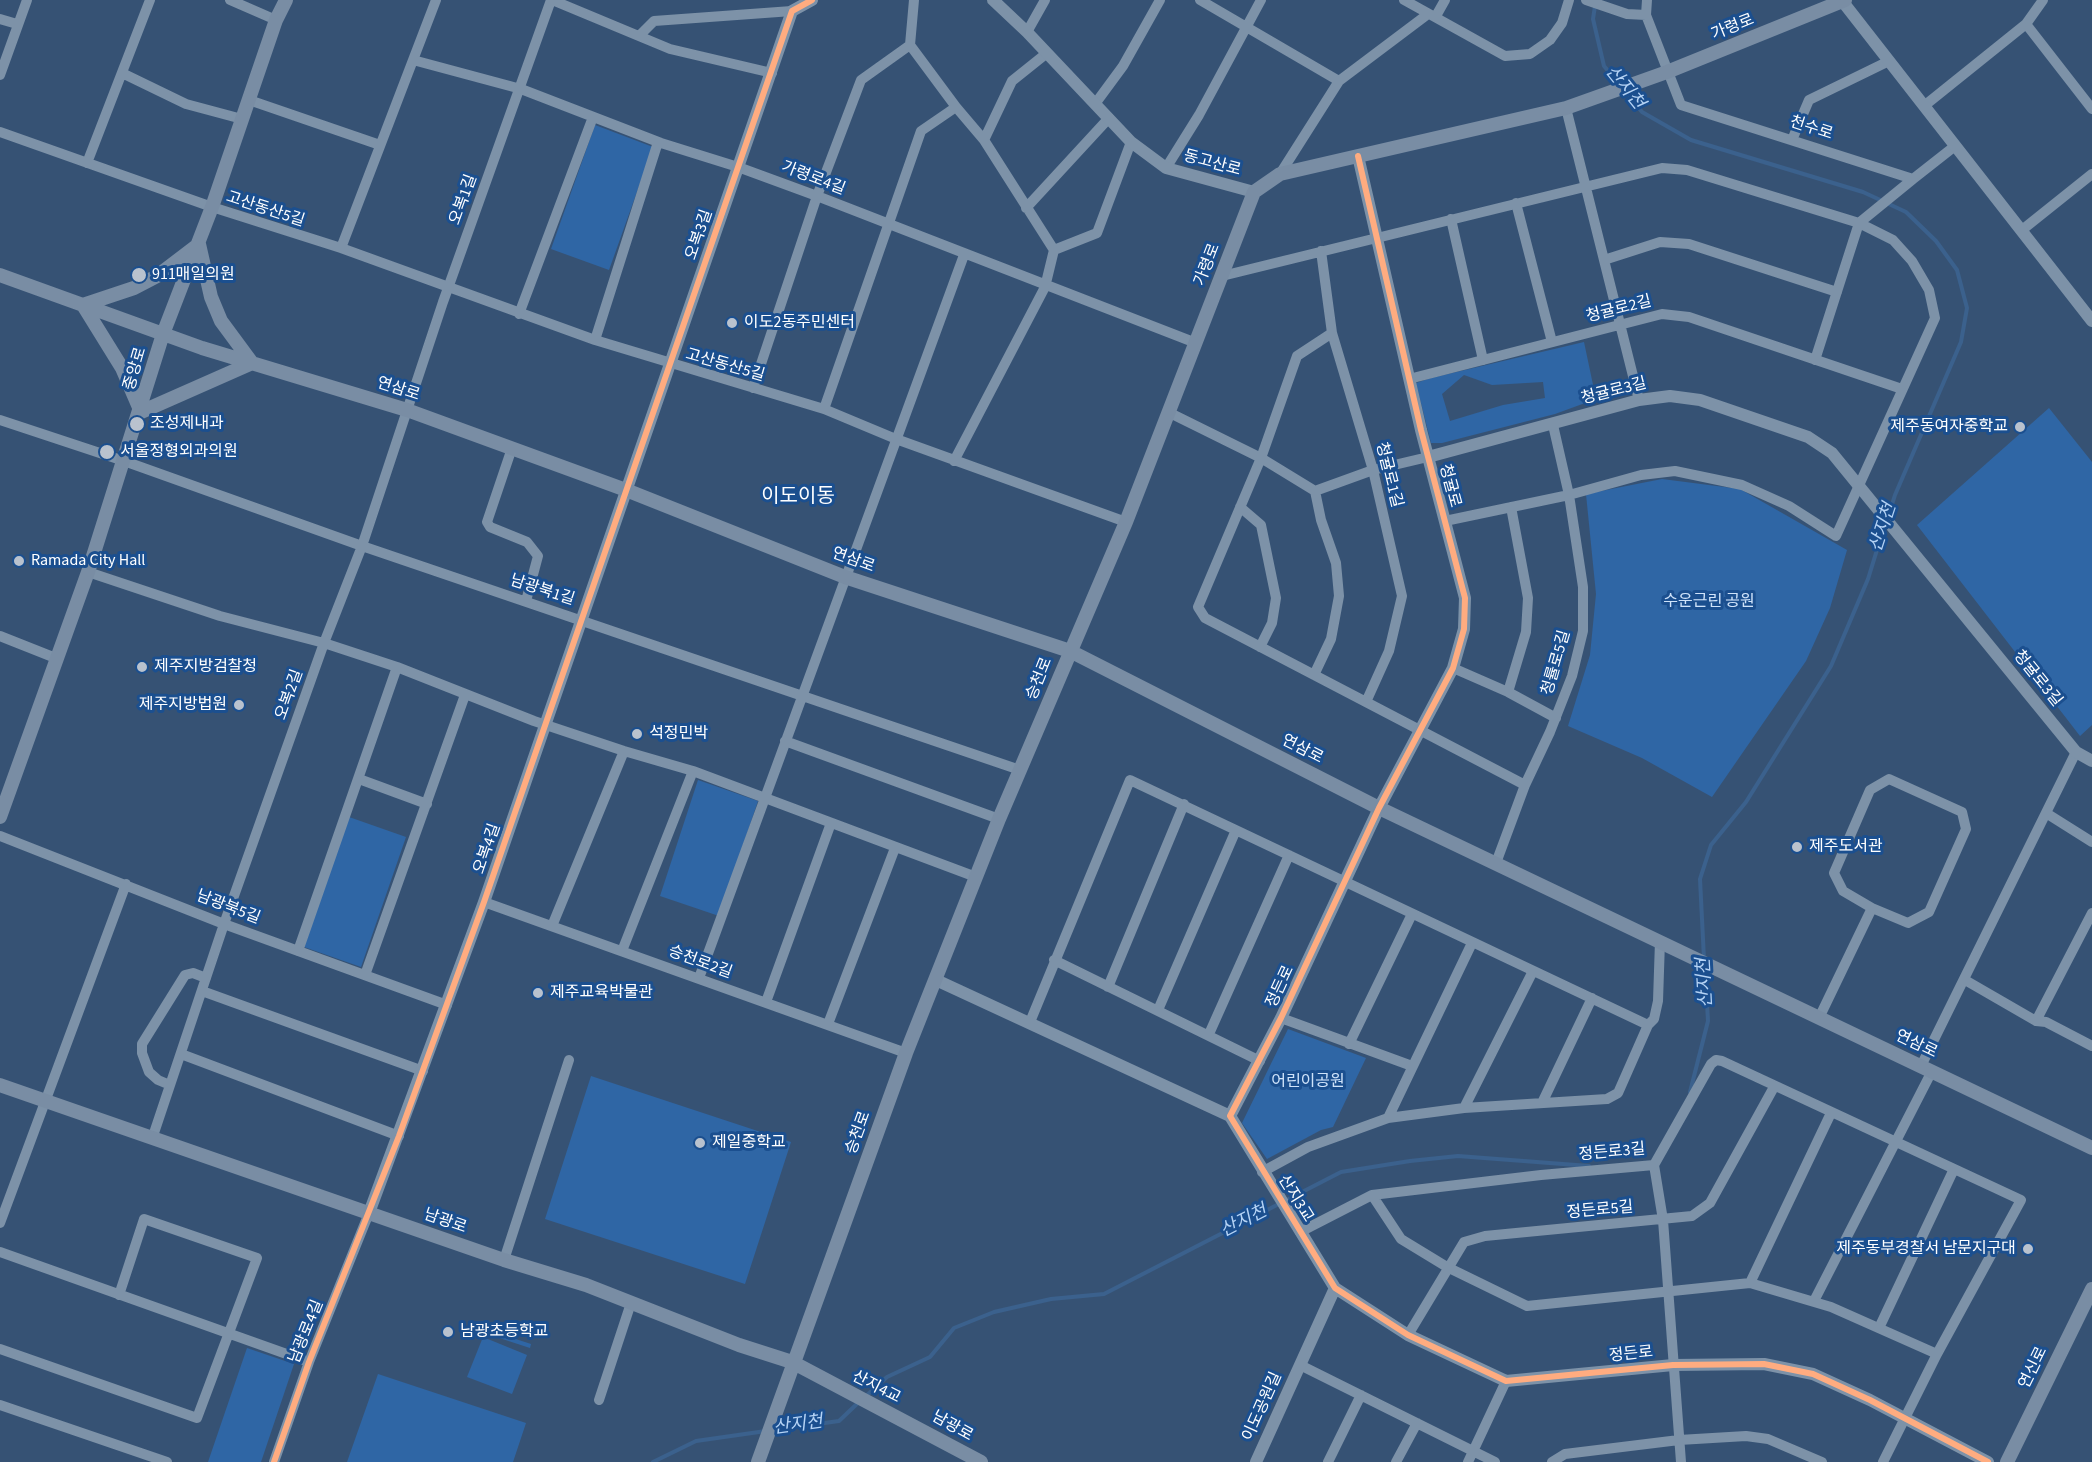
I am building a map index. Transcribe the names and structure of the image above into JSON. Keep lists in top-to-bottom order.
{
  "streets": {
    "main road": [
      "가령로",
      "중앙로",
      "연삼로",
      "승천로",
      "남광로",
      "연신로",
      "산지4교"
    ],
    "street": [
      "천수로",
      "동고산로",
      "가령로4길",
      "오복1길",
      "고산동산5길",
      "오복3길",
      "청귤로2길",
      "청귤로3길",
      "청귤로1길",
      "청귤로",
      "남광북1길",
      "청률로5길",
      "오복2길",
      "오복4길",
      "남광북5길",
      "승천로2길",
      "정든로",
      "정든로3길",
      "산지3교",
      "정든로5길",
      "남광로4길",
      "이도공원길"
    ]
  },
  "crossings": [
    ["가령로", "천수로"],
    ["가령로", "동고산로"],
    ["가령로", "가령로4길"],
    ["가령로", "고산동산5길"],
    ["가령로", "연삼로"],
    ["가령로", "승천로"],
    ["가령로4길", "오복1길"],
    ["가령로4길", "고산동산5길"],
    ["가령로4길", "오복3길"],
    ["오복1길", "고산동산5길"],
    ["오복1길", "오복3길"],
    ["오복1길", "연삼로"],
    ["오복1길", "오복2길"],
    ["고산동산5길", "오복3길"],
    ["고산동산5길", "중앙로"],
    ["오복3길", "연삼로"],
    ["오복3길", "오복4길"],
    ["청귤로2길", "청귤로"],
    ["중앙로", "연삼로"],
    ["중앙로", "남광북1길"],
    ["연삼로", "청귤로"],
    ["연삼로", "청률로5길"],
    ["연삼로", "승천로"],
    ["연삼로", "오복2길"],
    ["연삼로", "오복4길"],
    ["연삼로", "정든로"],
    ["청귤로3길", "청귤로"],
    ["청귤로3길", "청률로5길"],
    ["청귤로", "정든로"],
    ["남광북1길", "승천로"],
    ["남광북1길", "오복2길"],
    ["남광북1길", "오복4길"],
    ["승천로", "승천로2길"],
    ["승천로", "남광로"],
    ["오복2길", "남광북5길"],
    ["오복2길", "남광로"],
    ["오복4길", "남광북5길"],
    ["오복4길", "승천로2길"],
    ["오복4길", "남광로"],
    ["오복4길", "남광로4길"],
    ["정든로", "정든로3길"],
    ["정든로3길", "산지3교"],
    ["정든로3길", "정든로5길"],
    ["남광로", "남광로4길"],
    ["남광로", "산지4교"]
  ],
  "districts": ["이도이동"],
  "water": ["산지천"],
  "parks": ["수운근린 공원", "어린이공원"],
  "places": [
    "911매일의원",
    "이도2동주민센터",
    "조성제내과",
    "제주동여자중학교",
    "서울정형외과의원",
    "Ramada City Hall",
    "제주지방검찰청",
    "제주지방법원",
    "석정민박",
    "제주도서관",
    "제주교육박물관",
    "제일중학교",
    "제주동부경찰서 남문지구대",
    "남광초등학교"
  ]
}
